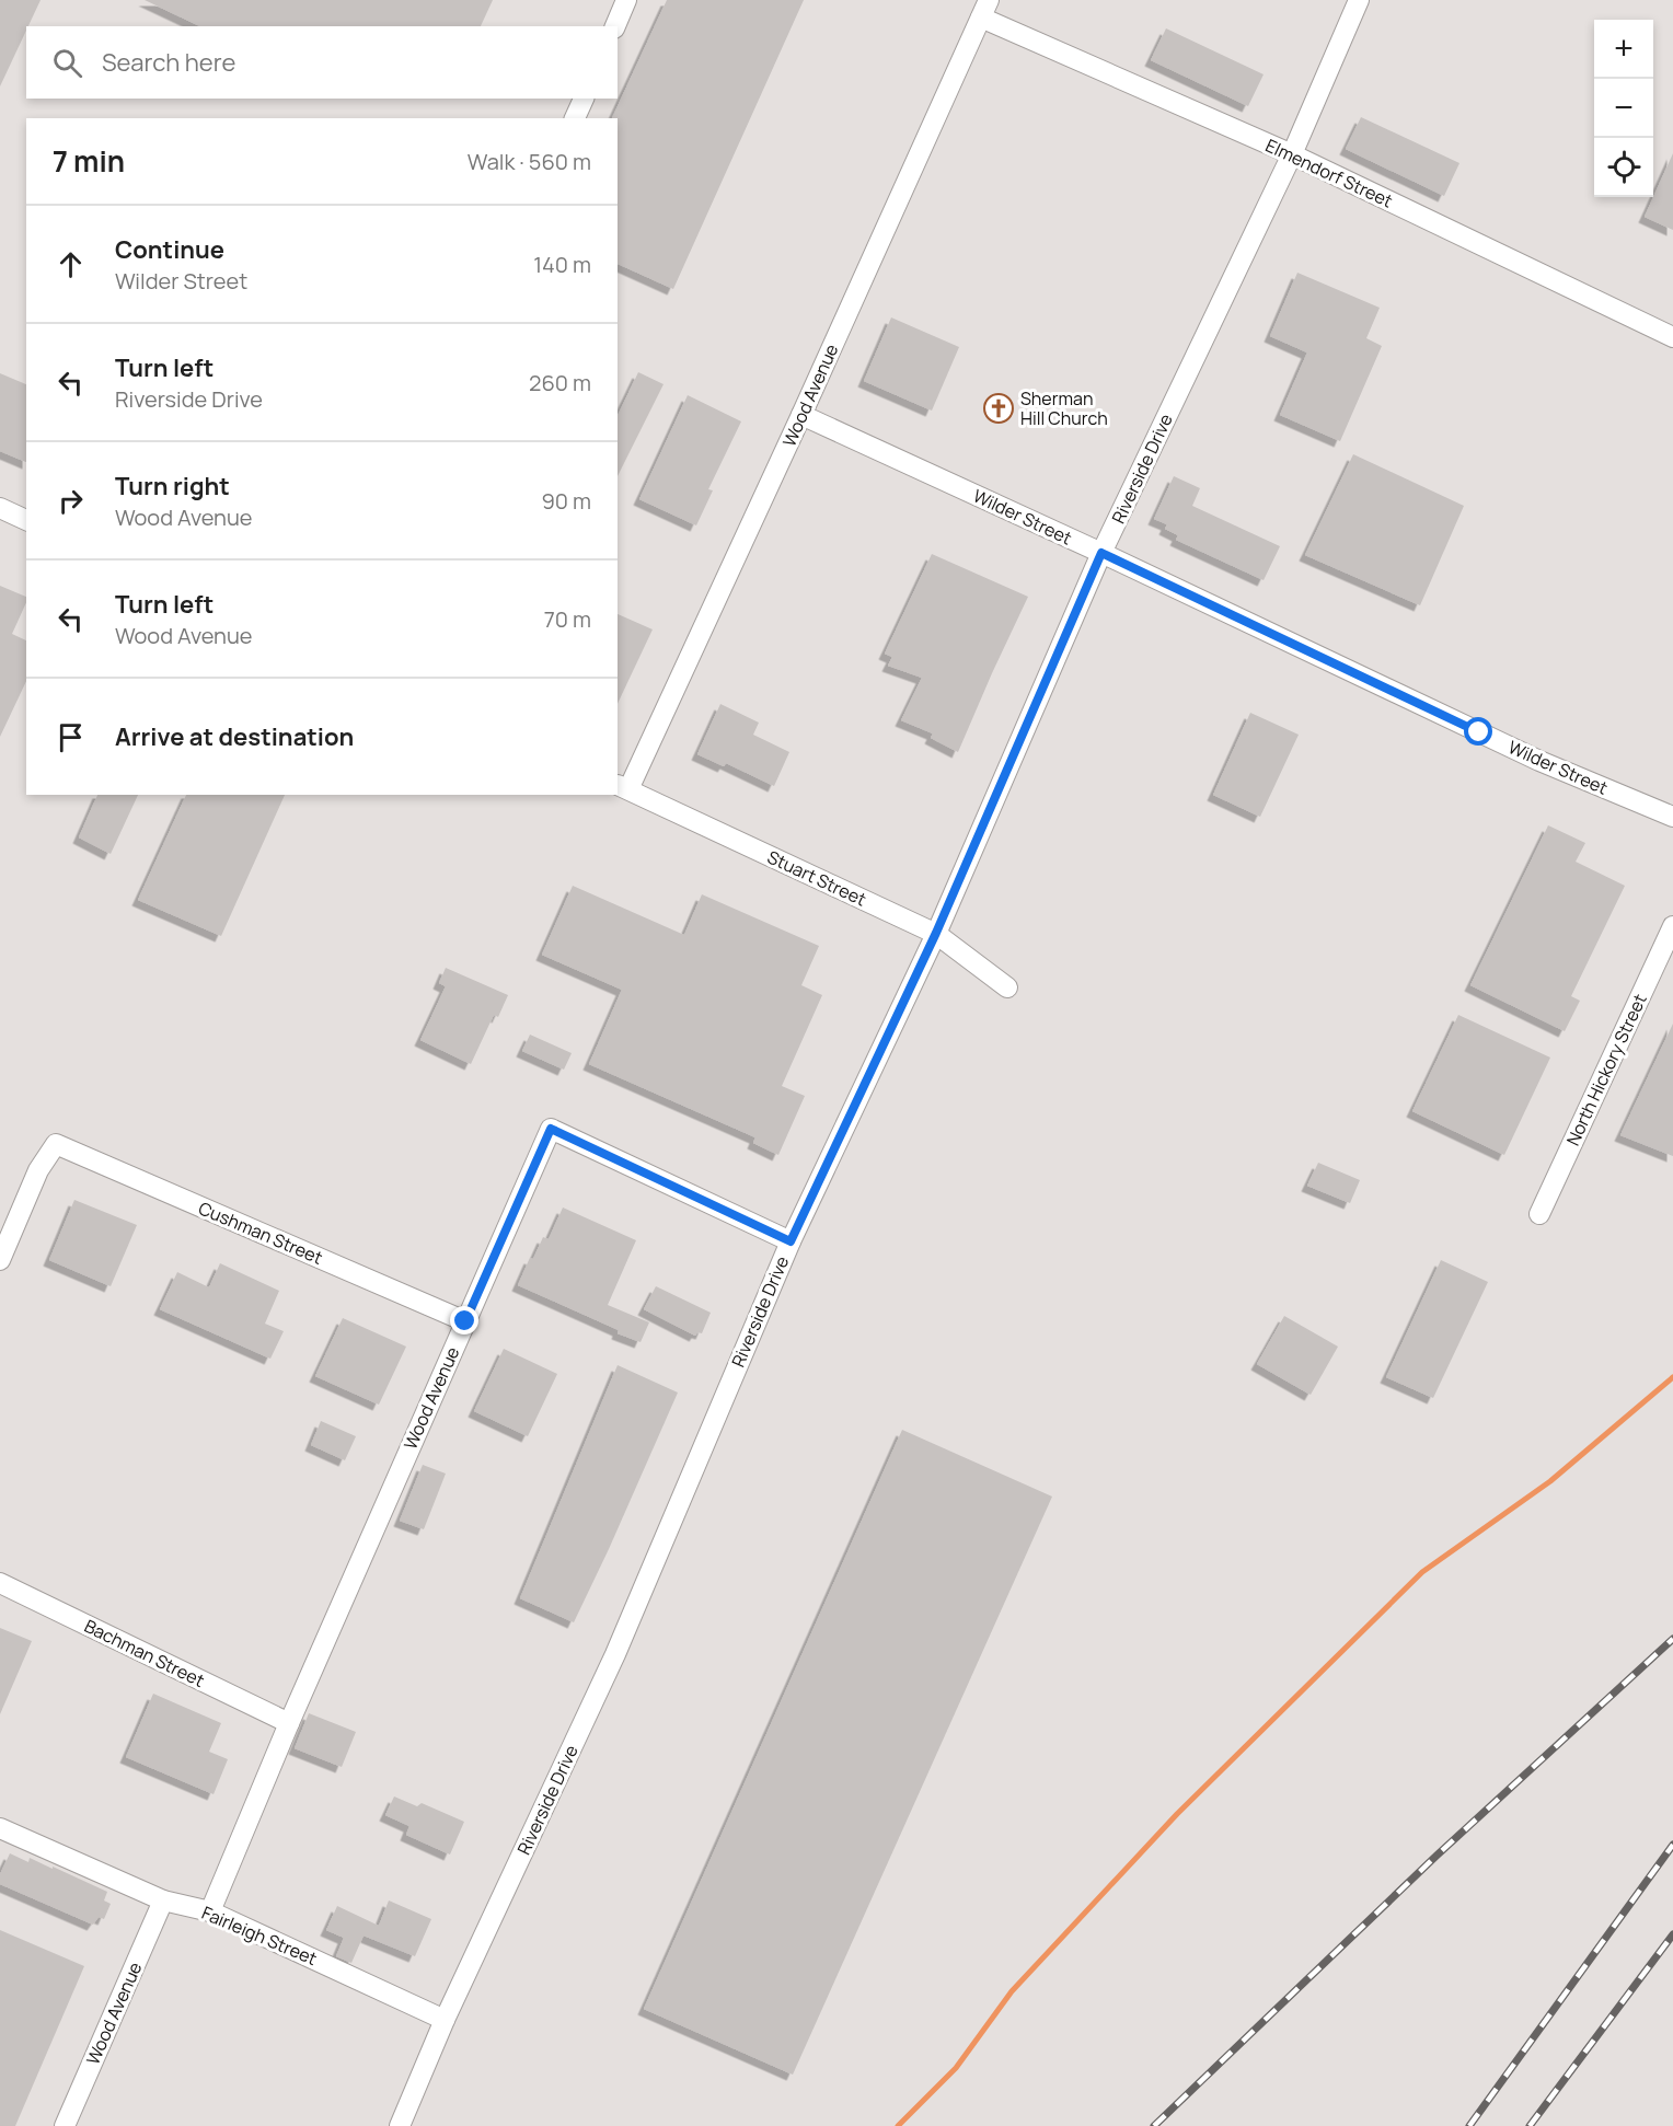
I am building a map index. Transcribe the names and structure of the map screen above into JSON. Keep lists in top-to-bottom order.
{
  "streets": {
    "street": [
      "Elmendorf Street",
      "Wood Avenue",
      "Riverside Drive",
      "Wilder Street",
      "Stuart Street",
      "North Hickory Street",
      "Cushman Street",
      "Bachman Street",
      "Fairleigh Street"
    ]
  },
  "crossings": [
    ["Elmendorf Street", "Wood Avenue"],
    ["Elmendorf Street", "Riverside Drive"],
    ["Wood Avenue", "Riverside Drive"],
    ["Wood Avenue", "Wilder Street"],
    ["Wood Avenue", "Stuart Street"],
    ["Wood Avenue", "Cushman Street"],
    ["Wood Avenue", "Bachman Street"],
    ["Wood Avenue", "Fairleigh Street"],
    ["Riverside Drive", "Wilder Street"],
    ["Riverside Drive", "Stuart Street"],
    ["Riverside Drive", "Fairleigh Street"]
  ],
  "places": {
    "church": ["Sherman Hill Church"]
  },
  "page": {
    "map_buttons": ["+", "−"],
    "search": "Search here",
    "heading": ["7 min", "Walk · 560 m"],
    "list": [
      ["Continue", "Wilder Street", "140 m"],
      ["Turn left", "Riverside Drive", "260 m"],
      ["Turn right", "Wood Avenue", "90 m"],
      ["Turn left", "Wood Avenue", "70 m"],
      "Arrive at destination"
    ]
  }
}
